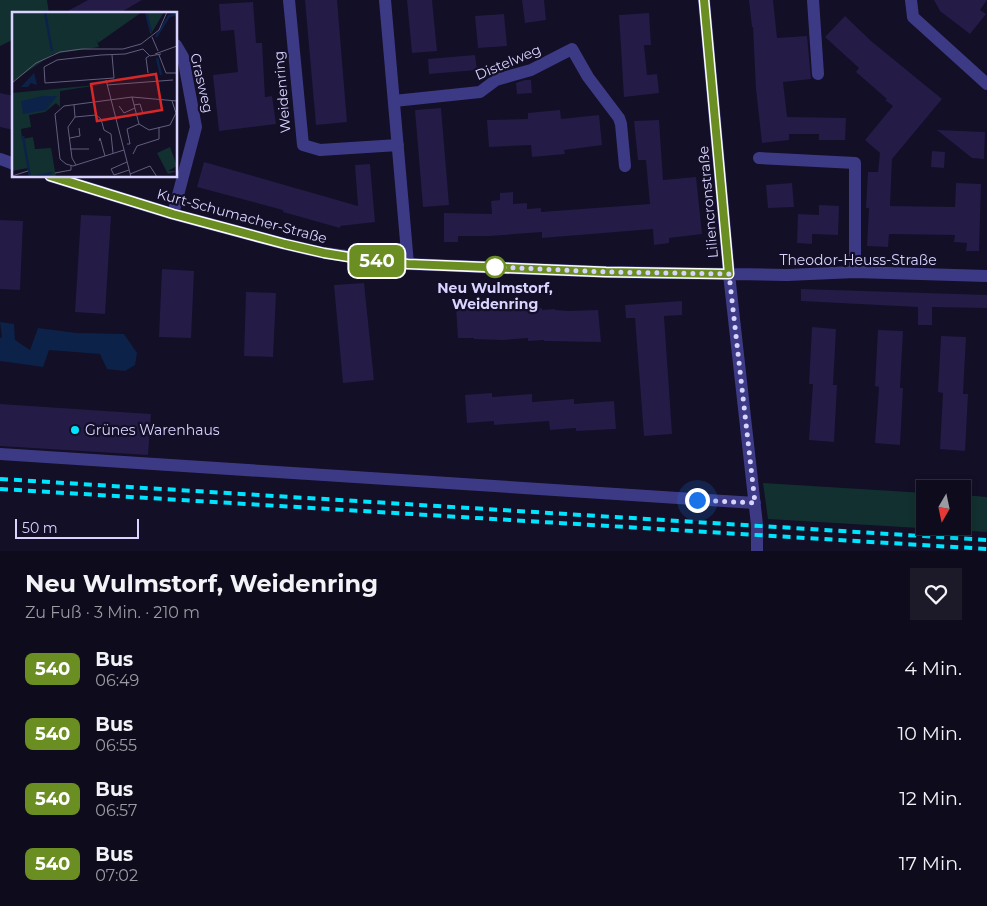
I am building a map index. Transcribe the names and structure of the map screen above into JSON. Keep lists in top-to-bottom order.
{
  "streets": {
    "street": [
      "Distelweg",
      "Grasweg",
      "Weidenring",
      "Liliencronstraße",
      "Kurt-Schumacher-Straße",
      "Theodor-Heuss-Straße"
    ]
  },
  "crossings": [
    ["Grasweg", "Kurt-Schumacher-Straße"],
    ["Liliencronstraße", "Kurt-Schumacher-Straße"],
    ["Liliencronstraße", "Theodor-Heuss-Straße"],
    ["Kurt-Schumacher-Straße", "Theodor-Heuss-Straße"]
  ],
  "places": ["Neu Wulmstorf, Weidenring", "Grünes Warenhaus"],
  "lines": ["bus line 540"],
  "scale_bar": "50 m",
  "north": "bottom",
  "page": {
    "on_map": "540",
    "scale": "50 m",
    "heading": ["Neu Wulmstorf, Weidenring", "Zu Fuß · 3 Min. · 210 m"],
    "list": [
      {
        "mark": "540",
        "name": "Bus",
        "note": "06:49",
        "value": "4 Min."
      },
      {
        "mark": "540",
        "name": "Bus",
        "note": "06:55",
        "value": "10 Min."
      },
      {
        "mark": "540",
        "name": "Bus",
        "note": "06:57",
        "value": "12 Min."
      },
      {
        "mark": "540",
        "name": "Bus",
        "note": "07:02",
        "value": "17 Min."
      }
    ]
  }
}
